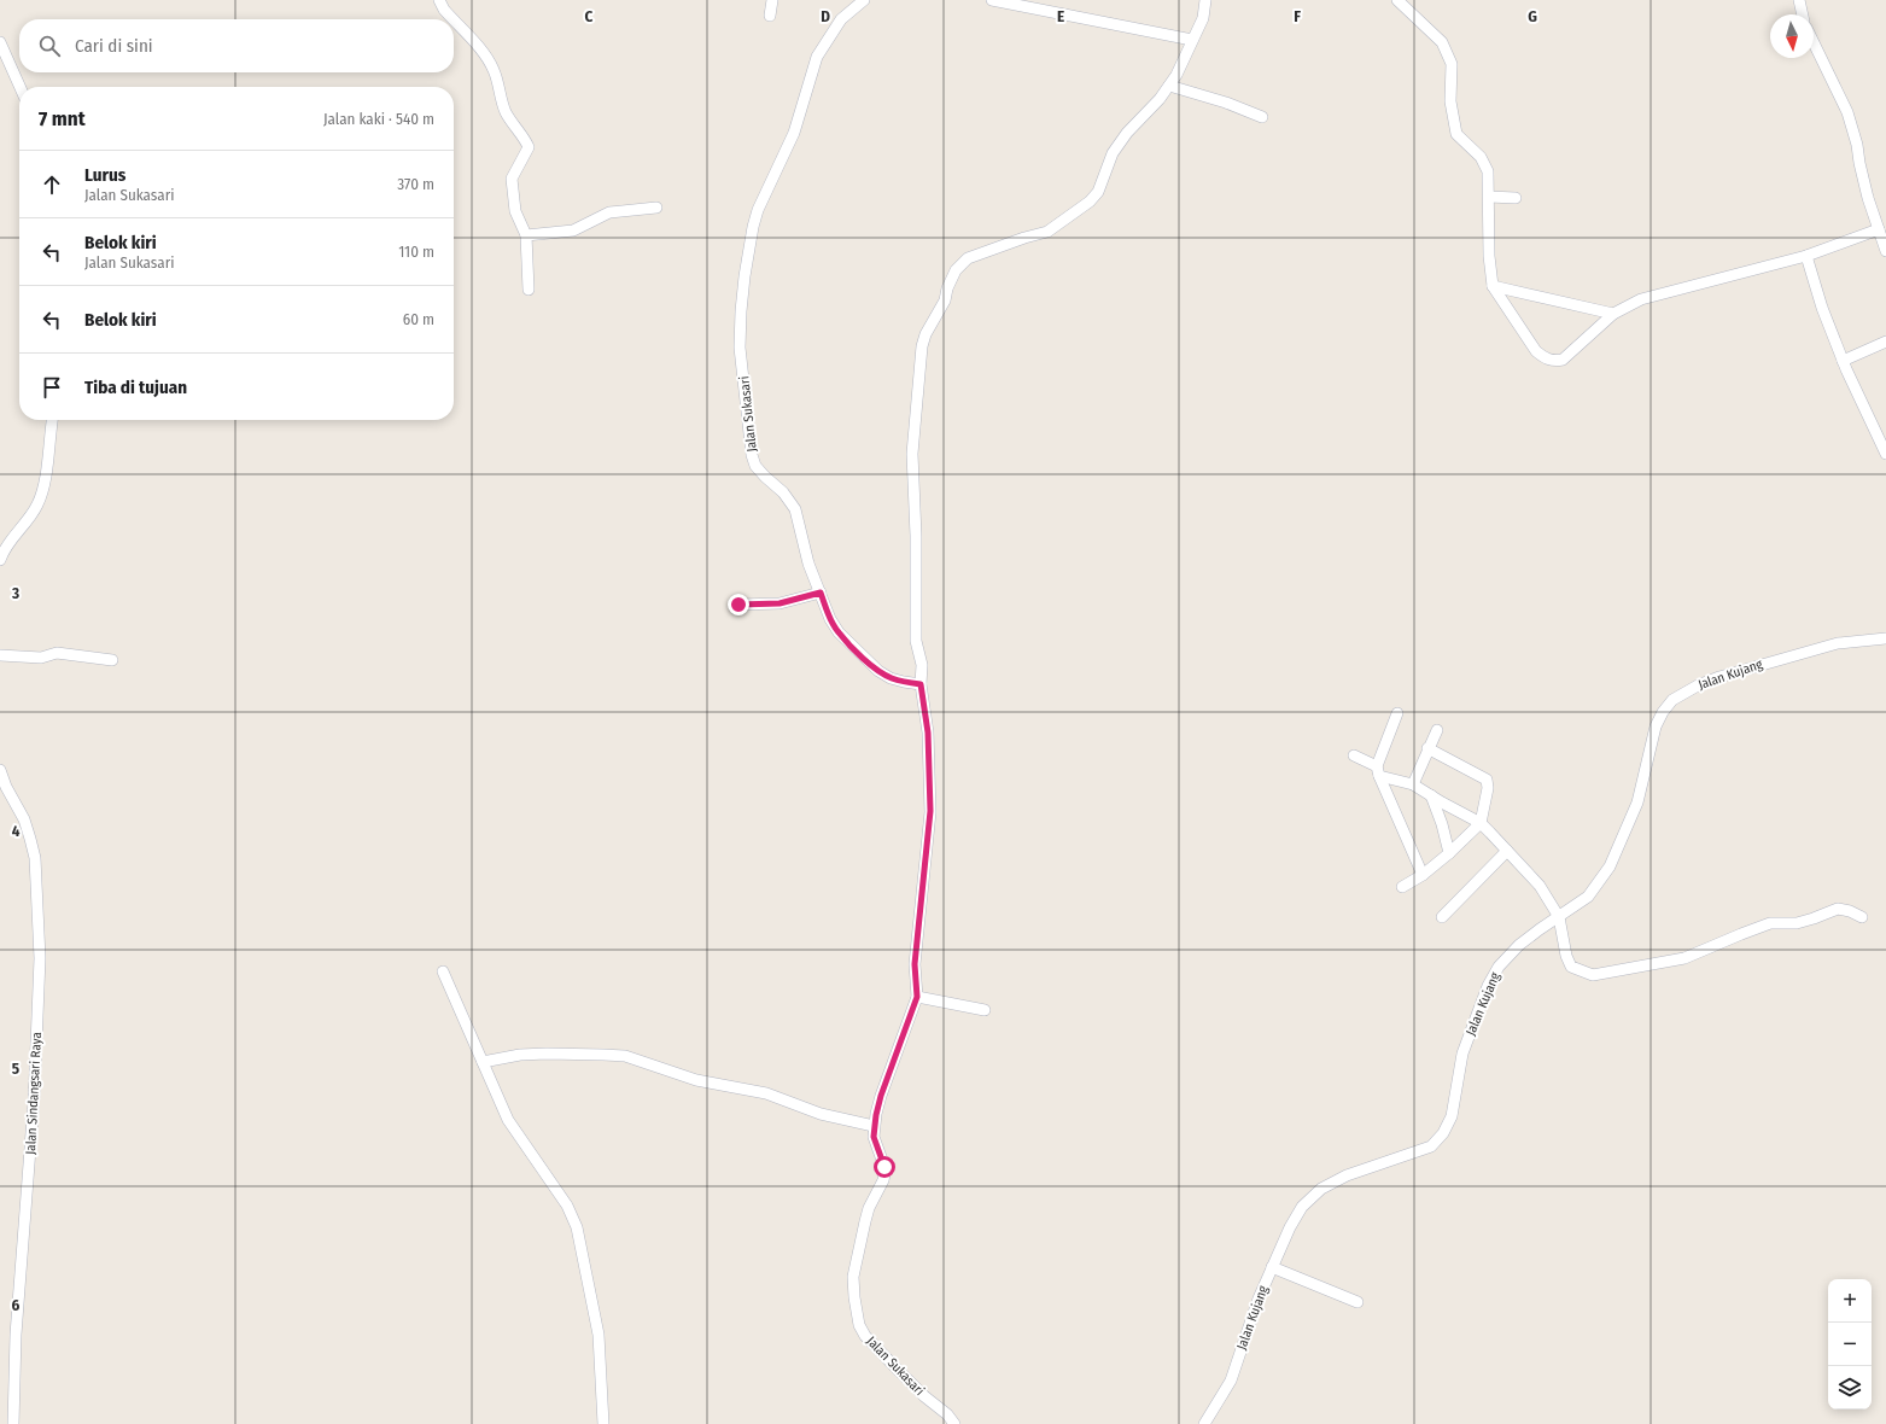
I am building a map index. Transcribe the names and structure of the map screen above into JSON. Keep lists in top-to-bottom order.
{
  "streets": {
    "street": ["Jalan Sukasari", "Jalan Kujang", "Jalan Sindangsari Raya"]
  },
  "north": "bottom",
  "page": {
    "search": "Cari di sini",
    "heading": ["7 mnt", "Jalan kaki · 540 m"],
    "list": [
      ["Lurus", "Jalan Sukasari", "370 m"],
      ["Belok kiri", "Jalan Sukasari", "110 m"],
      ["Belok kiri", "60 m"],
      "Tiba di tujuan"
    ],
    "map_buttons": ["+", "−"]
  },
  "grid": {
    "columns": [
      "C",
      "D",
      "E",
      "F",
      "G"
    ],
    "rows": [
      "3",
      "4",
      "5",
      "6"
    ]
  }
}
